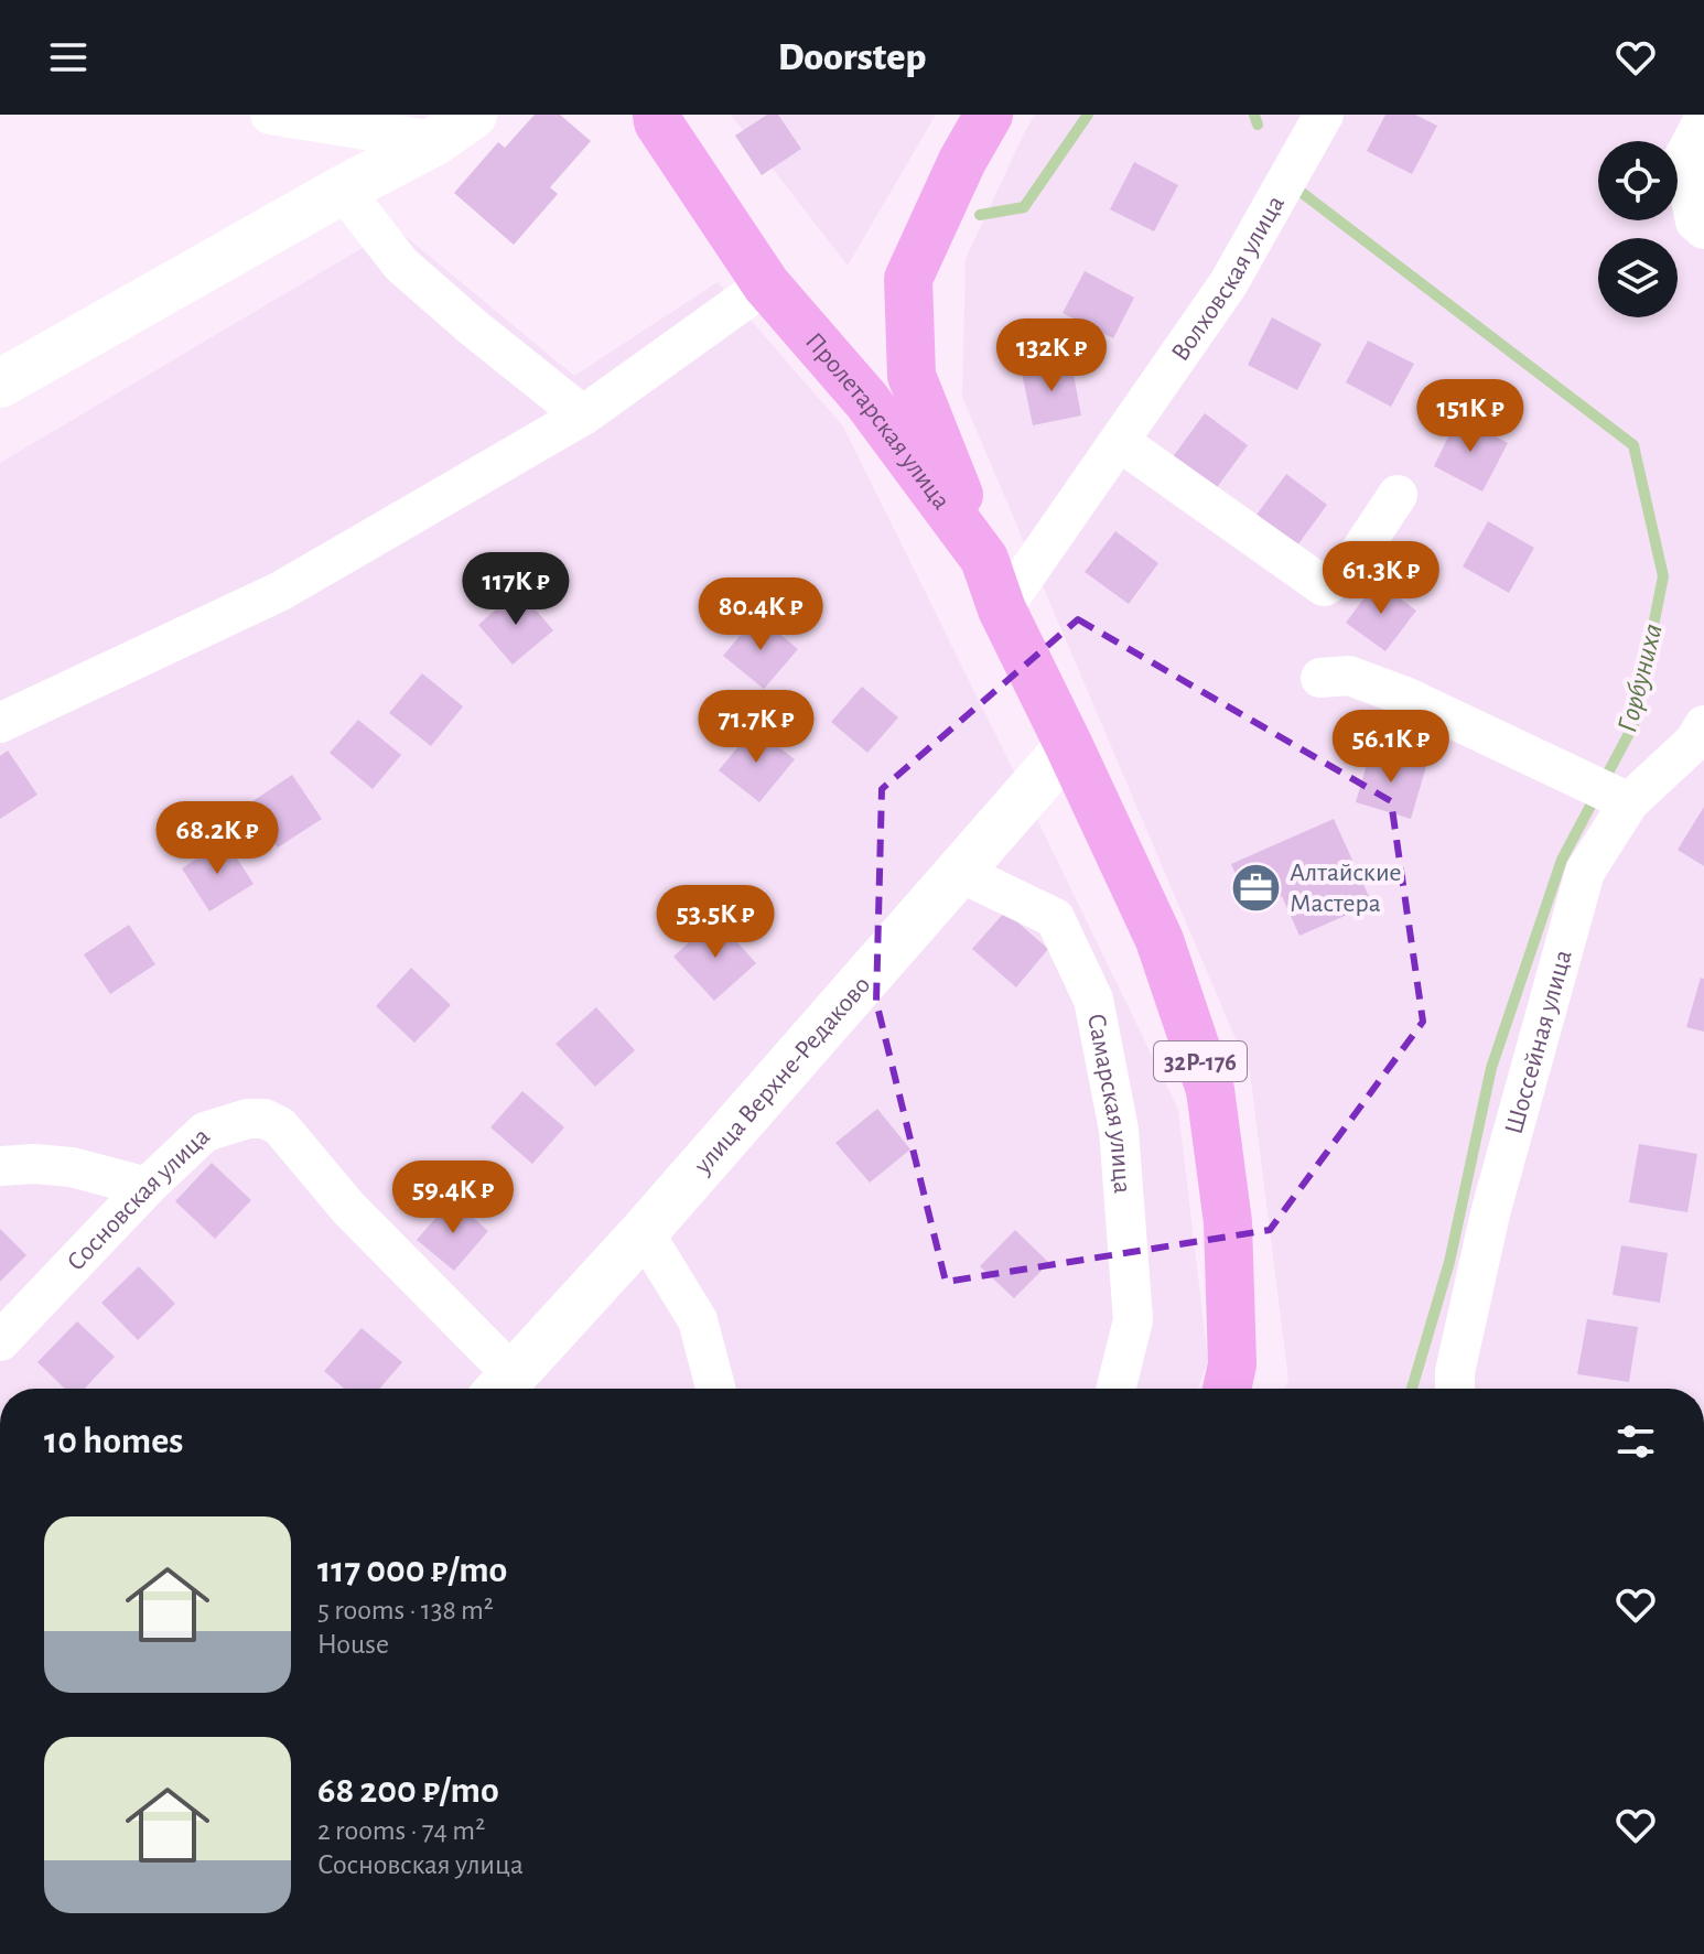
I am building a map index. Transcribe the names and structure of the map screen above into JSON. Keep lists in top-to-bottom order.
{
  "streets": {
    "main road": ["Пролетарская улица", "32Р-176"],
    "street": [
      "Волховская улица",
      "Шоссейная улица",
      "улица Верхне-Редаково",
      "Самарская улица",
      "Сосновская улица"
    ]
  },
  "crossings": [
    ["Волховская улица", "Пролетарская улица"],
    ["Пролетарская улица", "32Р-176"],
    ["Пролетарская улица", "улица Верхне-Редаково"],
    ["32Р-176", "улица Верхне-Редаково"],
    ["улица Верхне-Редаково", "Самарская улица"],
    ["улица Верхне-Редаково", "Сосновская улица"]
  ],
  "water": ["Горбуниха"],
  "places": {
    "office": ["Алтайские Мастера"]
  },
  "page": {
    "header": "Doorstep",
    "price": [
      "132K ₽",
      "151K ₽",
      "61.3K ₽",
      "117K ₽",
      "80.4K ₽",
      "71.7K ₽",
      "56.1K ₽",
      "68.2K ₽",
      "53.5K ₽",
      "59.4K ₽"
    ],
    "heading": "10 homes",
    "list": [
      {
        "name": "117 000 ₽/mo",
        "note": "5 rooms · 138 m² · House"
      },
      {
        "name": "68 200 ₽/mo",
        "note": "2 rooms · 74 m² · Сосновская улица"
      }
    ]
  }
}
